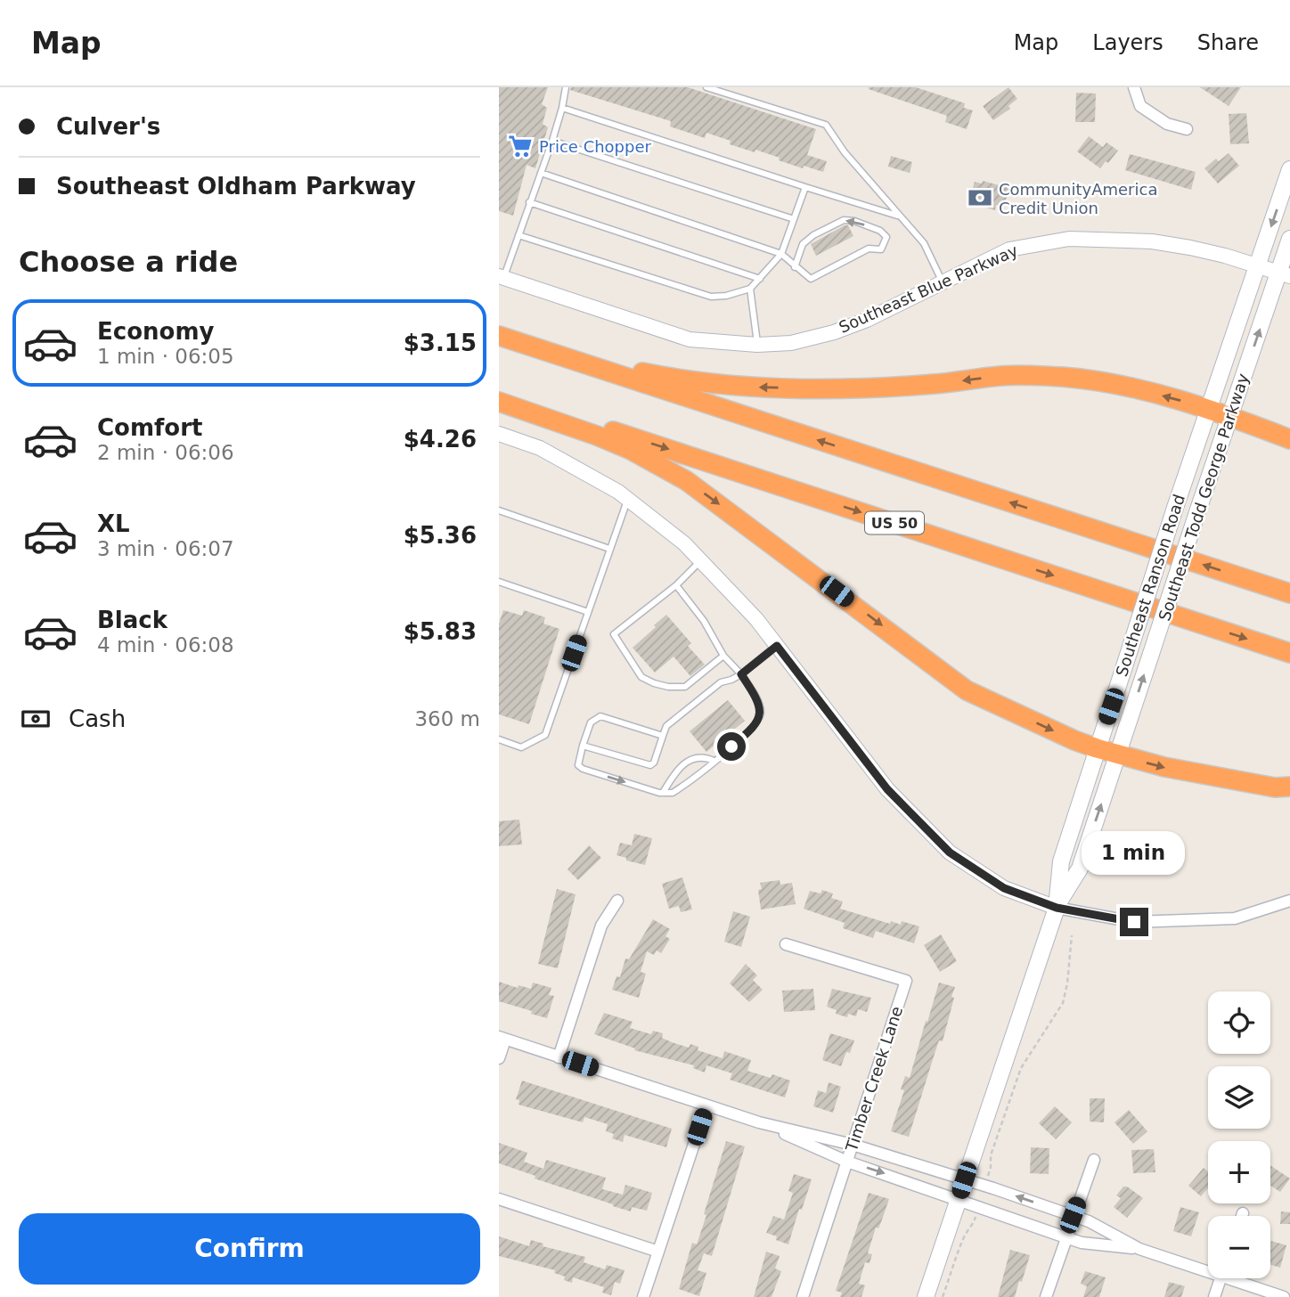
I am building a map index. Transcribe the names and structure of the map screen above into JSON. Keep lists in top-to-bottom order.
{
  "streets": {
    "highway": ["US 50"],
    "main road": ["Southeast Todd George Parkway", "Southeast Ranson Road"],
    "street": ["Southeast Blue Parkway", "Timber Creek Lane"]
  },
  "crossings": [
    ["Southeast Blue Parkway", "Southeast Todd George Parkway"],
    ["Southeast Todd George Parkway", "Southeast Ranson Road"]
  ],
  "places": {
    "supermarket": ["Price Chopper"],
    "bank": ["CommunityAmerica Credit Union"]
  },
  "page": {
    "header": "Map",
    "nav": ["Map", "Layers", "Share"],
    "banner": ["Culver's", "Southeast Oldham Parkway"],
    "heading": "Choose a ride",
    "list": [
      {
        "name": "Economy",
        "note": "1 min · 06:05",
        "value": "$3.15"
      },
      {
        "name": "Comfort",
        "note": "2 min · 06:06",
        "value": "$4.26"
      },
      {
        "name": "XL",
        "note": "3 min · 06:07",
        "value": "$5.36"
      },
      {
        "name": "Black",
        "note": "4 min · 06:08",
        "value": "$5.83"
      }
    ],
    "pay": ["Cash", "360 m"],
    "bubble": "1 min",
    "map_buttons": ["+", "−"],
    "buttons": "Confirm"
  }
}
